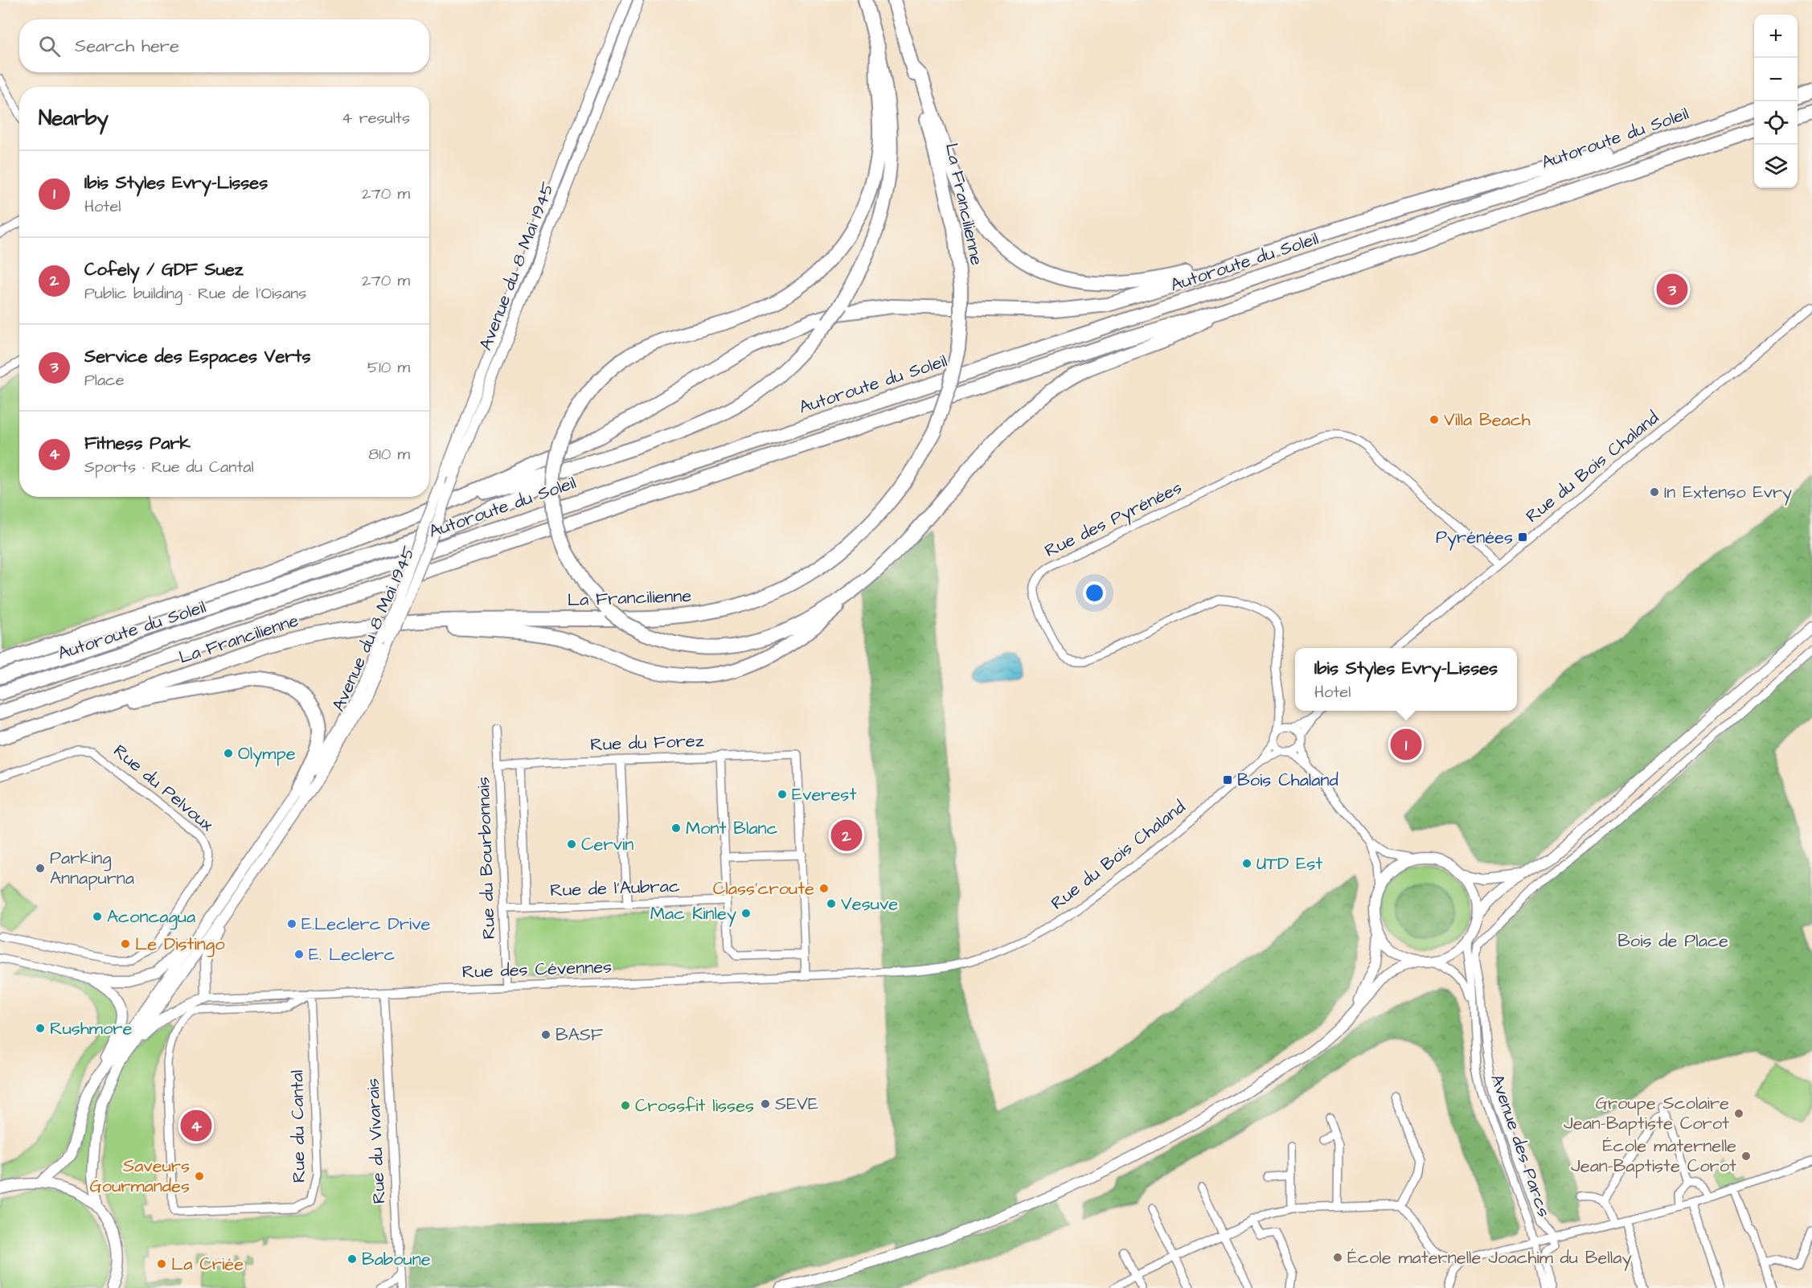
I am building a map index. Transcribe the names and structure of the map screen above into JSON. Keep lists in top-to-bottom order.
{
  "streets": {
    "highway": ["Autoroute du Soleil", "La Francilienne"],
    "main road": ["Avenue du 8 Mai 1945"],
    "street": [
      "Rue du Bois Chaland",
      "Rue des Pyrénées",
      "Rue du Forez",
      "Rue du Pelvoux",
      "Rue du Bourbonnais",
      "Rue de l'Aubrac",
      "Rue des Cévennes",
      "Rue du Cantal",
      "Rue du Vivarais",
      "Avenue des Parcs"
    ]
  },
  "crossings": [
    ["Rue du Bois Chaland", "Rue des Pyrénées"],
    ["Rue du Bois Chaland", "Rue des Cévennes"],
    ["Rue du Forez", "Rue du Bourbonnais"],
    ["Rue du Bourbonnais", "Rue de l'Aubrac"],
    ["Rue du Bourbonnais", "Rue des Cévennes"],
    ["Rue des Cévennes", "Rue du Cantal"],
    ["Rue des Cévennes", "Rue du Vivarais"]
  ],
  "parks": ["Bois de Place"],
  "places": {
    "other": [
      "Villa Beach",
      "In Extenso Evry",
      "Olympe",
      "Everest",
      "Mont Blanc",
      "Cervin",
      "UTD Est",
      "Parking Annapurna",
      "Class'croute",
      "Vesuve",
      "Mac Kinley",
      "Aconcagua",
      "E.Leclerc Drive",
      "Le Distingo",
      "E. Leclerc",
      "Rushmore",
      "BASF",
      "SEVE",
      "Crossfit lisses",
      "Groupe Scolaire Jean-Baptiste Corot",
      "École maternelle Jean-Baptiste Corot",
      "Saveurs Gourmandes",
      "École maternelle Joachim du Bellay",
      "Baboune",
      "La Criée"
    ],
    "transit": ["Pyrénées", "Bois Chaland"]
  },
  "page": {
    "map_buttons": ["+", "−"],
    "search": "Search here",
    "heading": ["Nearby", "4 results"],
    "list": [
      {
        "mark": "1",
        "name": "Ibis Styles Evry-Lisses",
        "note": "Hotel",
        "value": "270 m"
      },
      {
        "mark": "2",
        "name": "Cofely / GDF Suez",
        "note": "Public building · Rue de l'Oisans",
        "value": "270 m"
      },
      {
        "mark": "3",
        "name": "Service des Espaces Verts",
        "note": "Place",
        "value": "510 m"
      },
      {
        "mark": "4",
        "name": "Fitness Park",
        "note": "Sports · Rue du Cantal",
        "value": "810 m"
      }
    ],
    "pins": [
      "3",
      "1",
      "2",
      "4"
    ],
    "popup": ["Ibis Styles Evry-Lisses", "Hotel"]
  }
}
